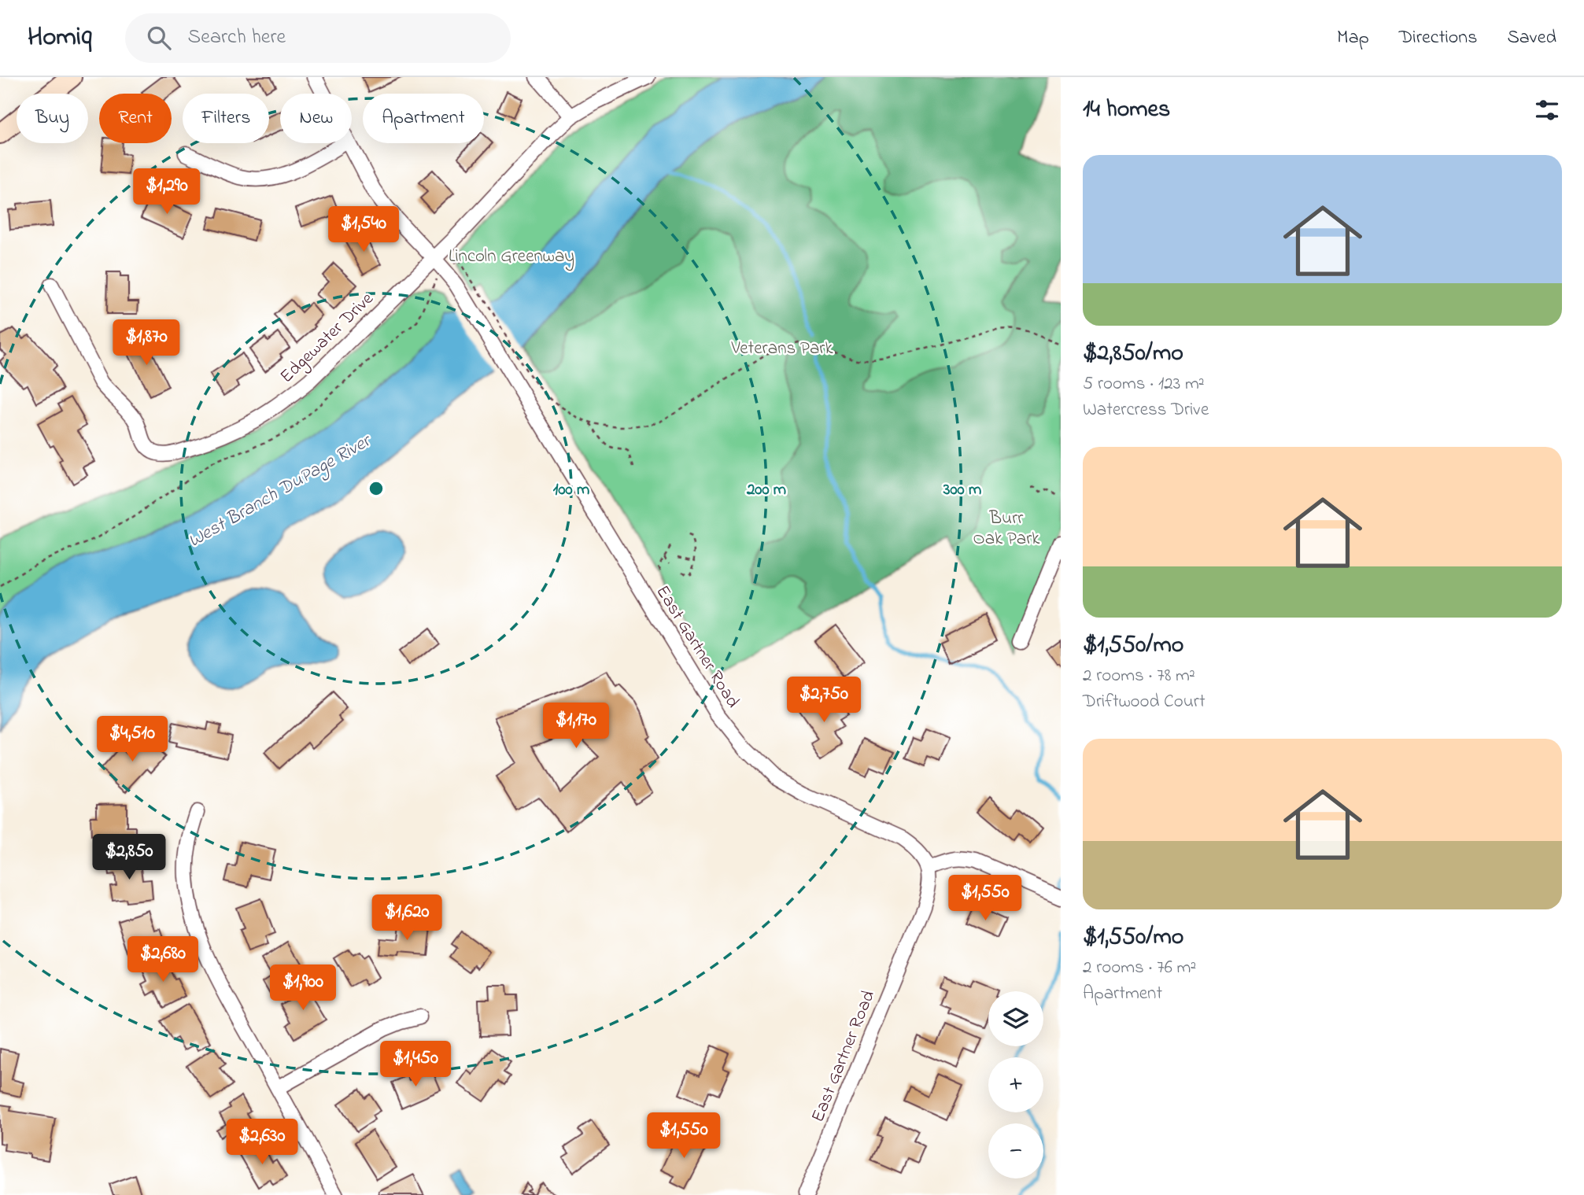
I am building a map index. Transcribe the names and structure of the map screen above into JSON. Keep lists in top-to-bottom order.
{
  "streets": {
    "street": ["Edgewater Drive", "East Gartner Road"]
  },
  "crossings": [
    ["Edgewater Drive", "East Gartner Road"]
  ],
  "water": ["West Branch DuPage River"],
  "parks": ["Lincoln Greenway", "Veterans Park", "Burr Oak Park"],
  "page": {
    "header": "Homiq",
    "search": "Search here",
    "nav": ["Map", "Directions", "Saved"],
    "heading": "14 homes",
    "chip": [
      "Buy",
      "Rent",
      "Filters",
      "New",
      "Apartment"
    ],
    "list": [
      {
        "name": "$2,850/mo",
        "note": "5 rooms · 123 m² · Watercress Drive"
      },
      {
        "name": "$1,550/mo",
        "note": "2 rooms · 78 m² · Driftwood Court"
      },
      {
        "name": "$1,550/mo",
        "note": "2 rooms · 76 m² · Apartment"
      }
    ],
    "price": [
      "$1,290",
      "$1,540",
      "$1,870",
      "$2,750",
      "$1,170",
      "$4,510",
      "$2,850",
      "$1,550",
      "$1,620",
      "$2,680",
      "$1,900",
      "$1,450",
      "$1,550",
      "$2,630"
    ],
    "map_buttons": ["+", "−"]
  },
  "rings": ["100 m", "200 m", "300 m"]
}
